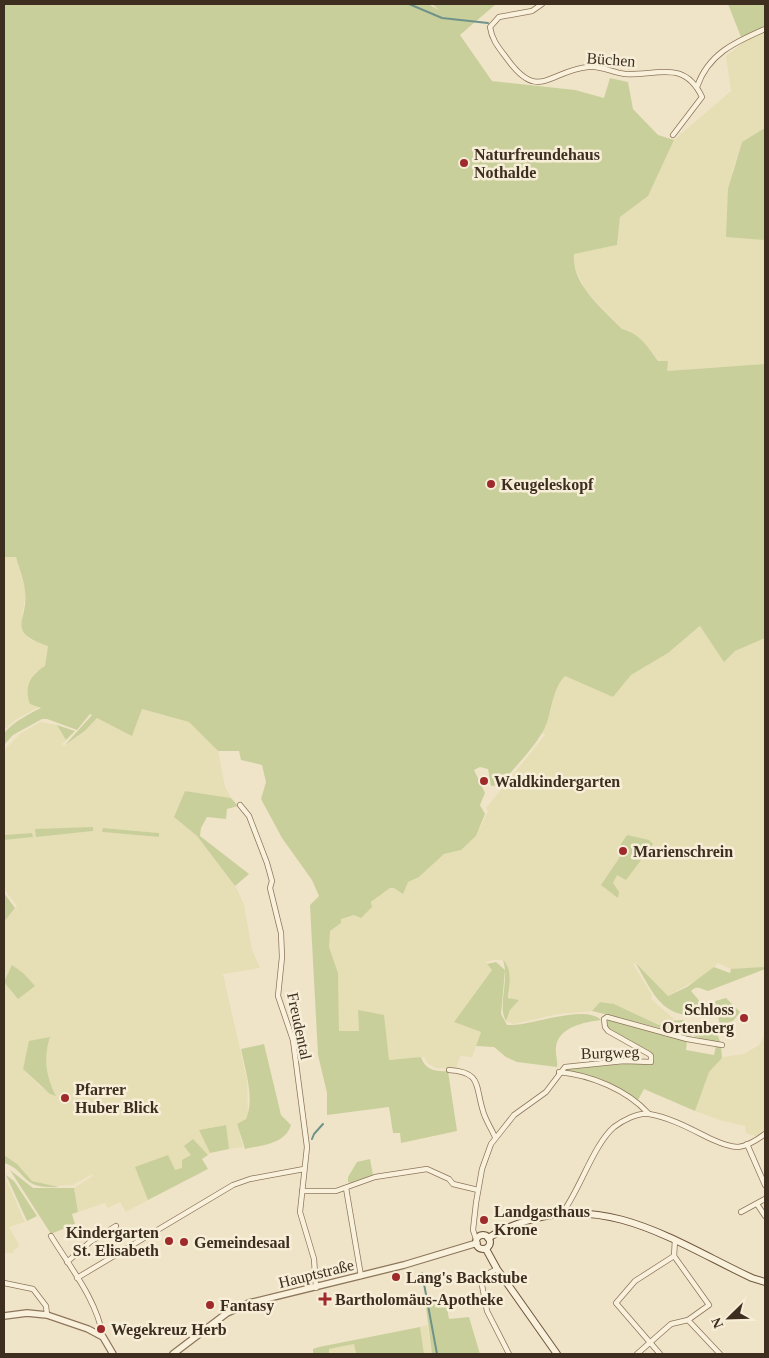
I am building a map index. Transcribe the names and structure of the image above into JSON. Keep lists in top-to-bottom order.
{
  "streets": {
    "street": [
      "Büchen",
      "Freudental",
      "Burgweg",
      "Hauptstraße"
    ]
  },
  "crossings": [
    ["Freudental", "Hauptstraße"],
    ["Burgweg", "Hauptstraße"]
  ],
  "places": {
    "other": [
      "Naturfreundehaus Nothalde",
      "Keugeleskopf",
      "Waldkindergarten",
      "Marienschrein",
      "Schloss Ortenberg",
      "Pfarrer Huber Blick",
      "Landgasthaus Krone",
      "Kindergarten St. Elisabeth",
      "Gemeindesaal",
      "Lang's Backstube",
      "Fantasy",
      "Wegekreuz Herb"
    ],
    "health": ["Bartholomäus-Apotheke"]
  },
  "north": "bottom left"
}
